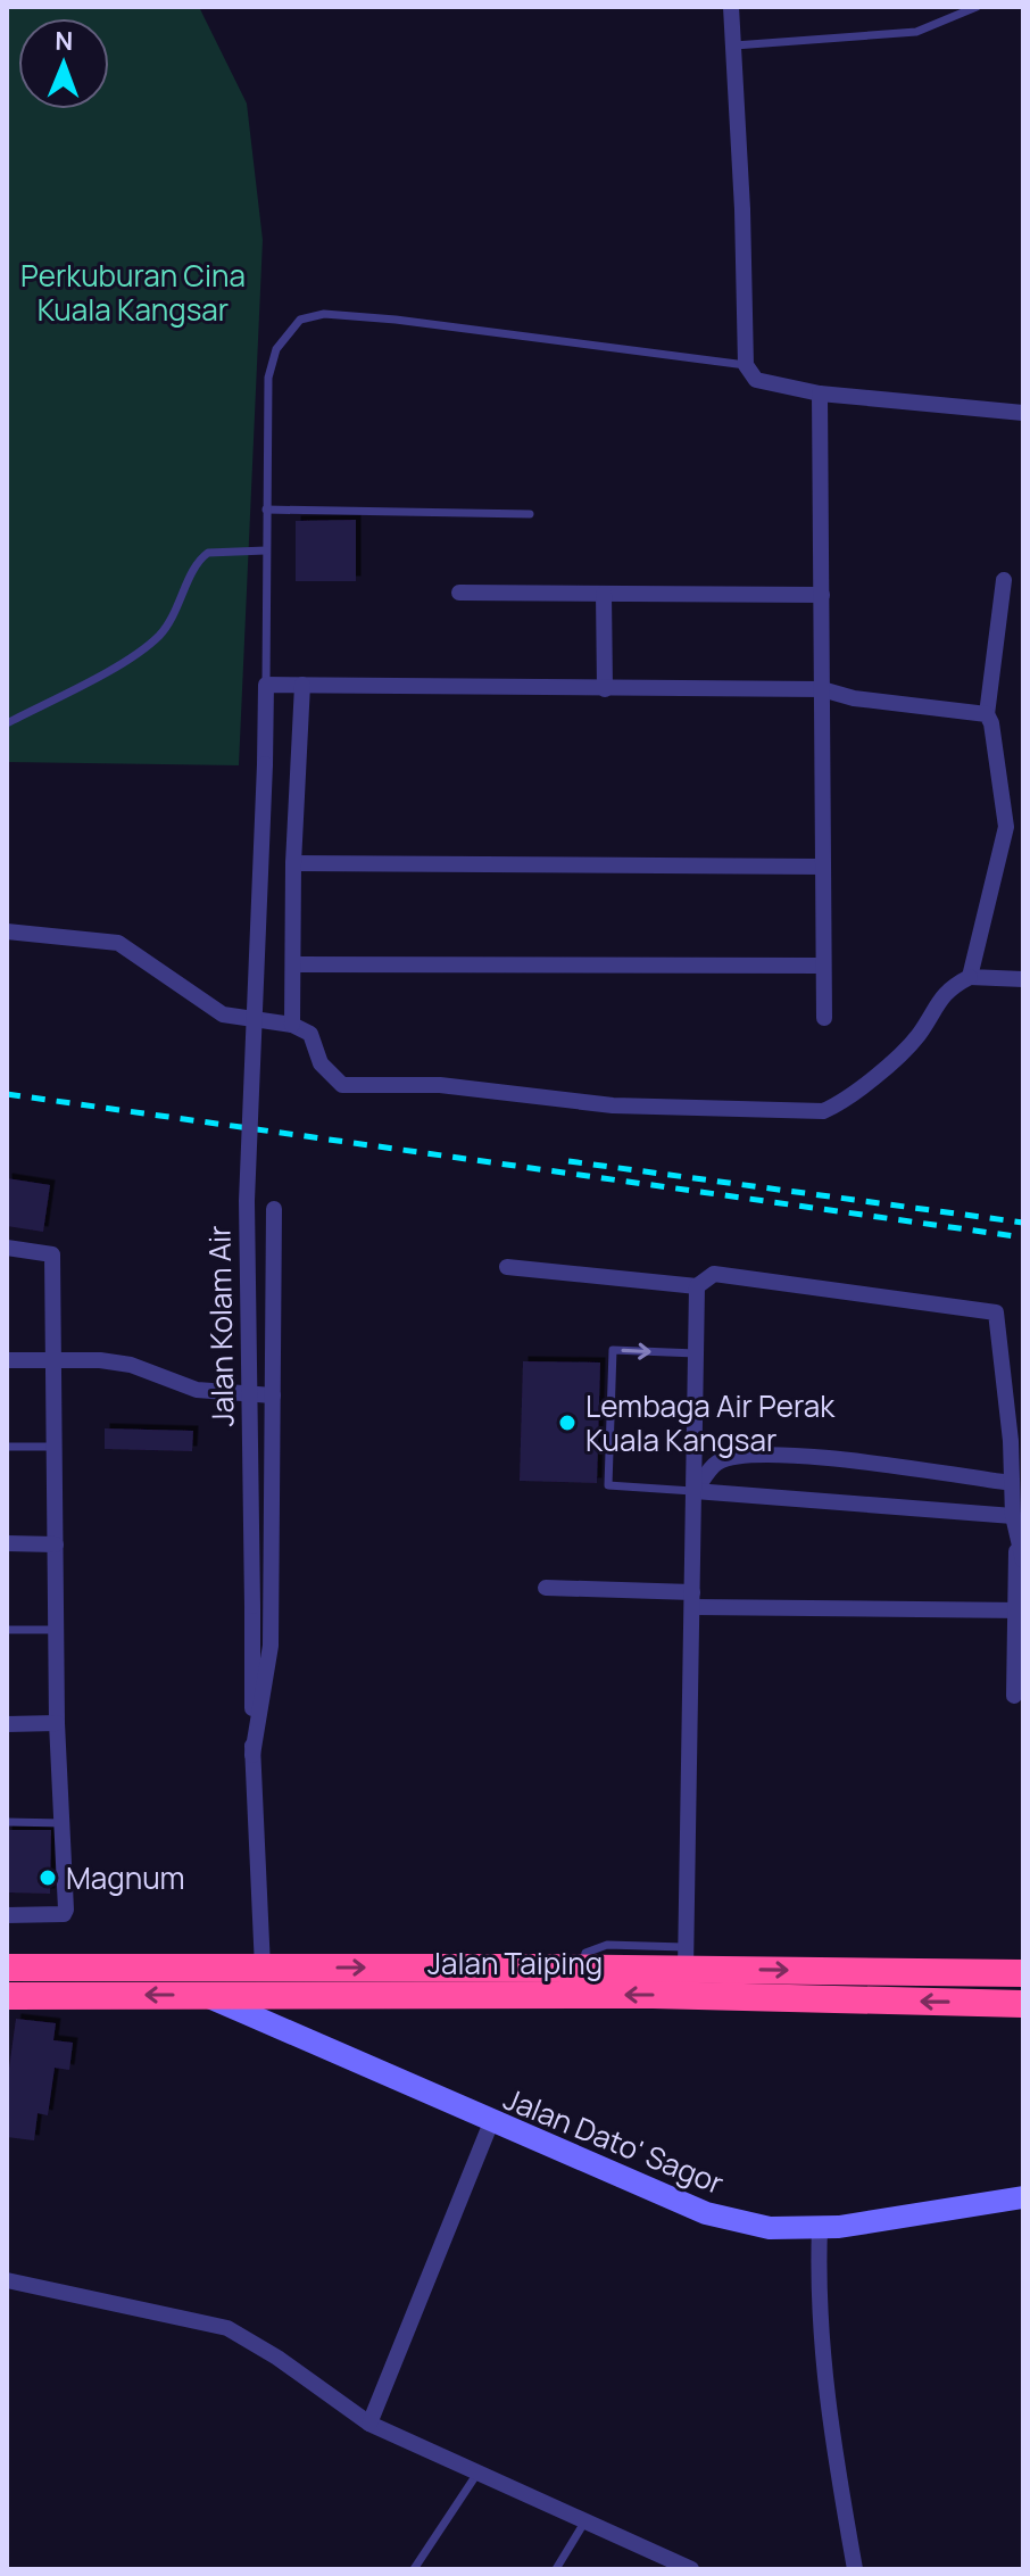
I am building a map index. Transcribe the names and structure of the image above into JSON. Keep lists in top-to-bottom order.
{
  "streets": {
    "highway": ["Jalan Taiping"],
    "main road": ["Jalan Dato' Sagor"],
    "street": ["Jalan Kolam Air"]
  },
  "crossings": [
    ["Jalan Kolam Air", "Jalan Taiping"],
    ["Jalan Taiping", "Jalan Dato' Sagor"]
  ],
  "parks": ["Perkuburan Cina Kuala Kangsar"],
  "places": ["Lembaga Air Perak Kuala Kangsar", "Magnum"],
  "north": "top"
}
